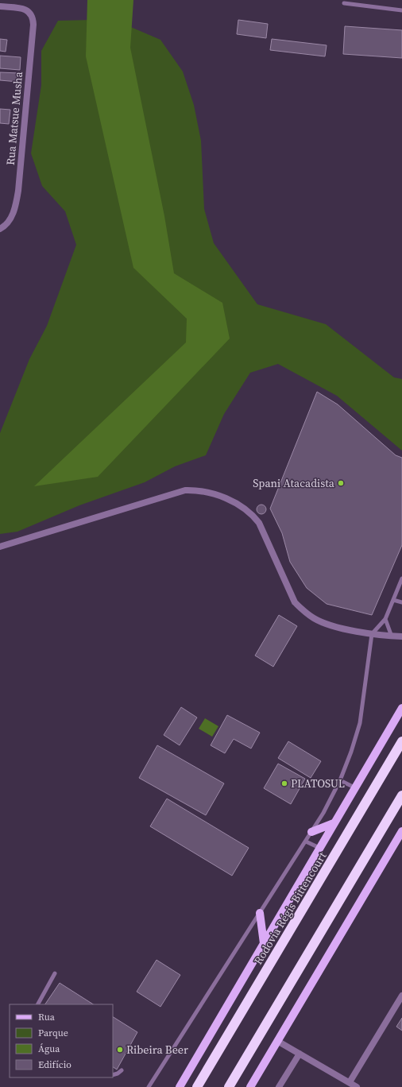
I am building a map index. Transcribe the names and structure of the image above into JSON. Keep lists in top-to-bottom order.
{
  "streets": {
    "highway": ["Rodovia Régis Bittencourt"],
    "street": ["Rua Matsue Musha"]
  },
  "places": ["Spani Atacadista", "PLATOSUL", "Ribeira Beer"],
  "legend": [
    "Rua",
    "Parque",
    "Água",
    "Edifício"
  ]
}
